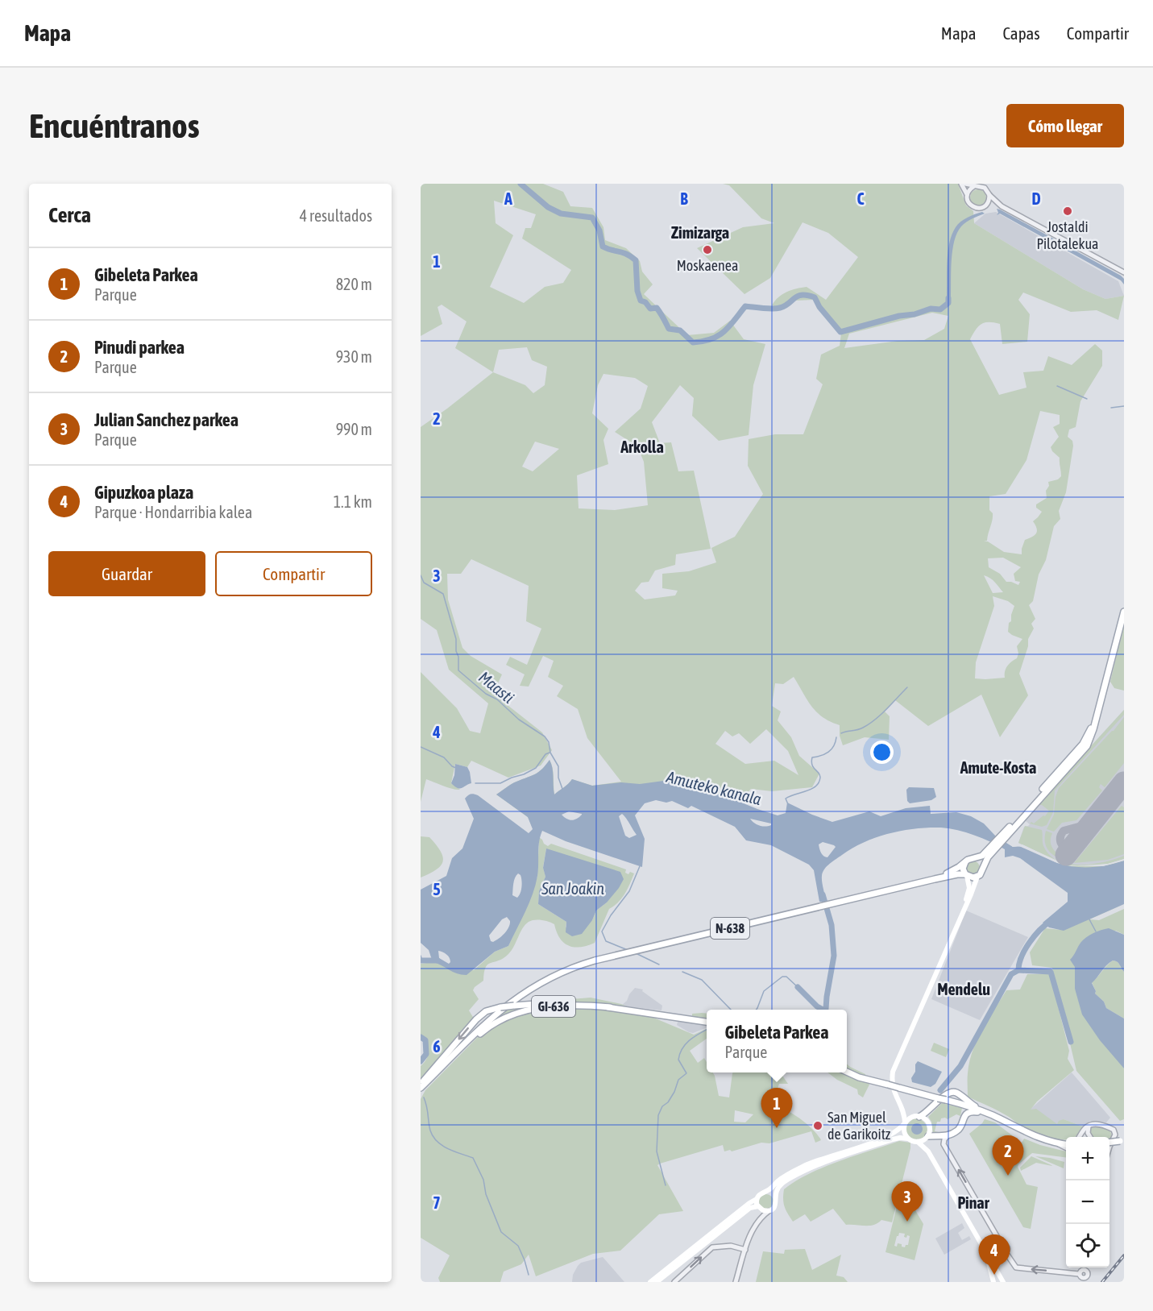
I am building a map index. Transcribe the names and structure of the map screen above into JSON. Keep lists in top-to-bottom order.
{
  "streets": {
    "main road": ["N-638", "GI-636"]
  },
  "crossings": [
    ["N-638", "GI-636"]
  ],
  "districts": [
    "Zimizarga",
    "Arkolla",
    "Amute-Kosta",
    "Mendelu",
    "Pinar"
  ],
  "water": ["Maasti", "Amuteko kanala", "San Joakin"],
  "places": ["Jostaldi Pilotalekua", "Moskaenea", "San Miguel de Garikoitz"],
  "page": {
    "header": "Mapa",
    "nav": ["Mapa", "Capas", "Compartir"],
    "buttons": [
      "Cómo llegar",
      ["Guardar", "Compartir"]
    ],
    "title": "Encuéntranos",
    "heading": ["Cerca", "4 resultados"],
    "list": [
      {
        "mark": "1",
        "name": "Gibeleta Parkea",
        "note": "Parque",
        "value": "820 m"
      },
      {
        "mark": "2",
        "name": "Pinudi parkea",
        "note": "Parque",
        "value": "930 m"
      },
      {
        "mark": "3",
        "name": "Julian Sanchez parkea",
        "note": "Parque",
        "value": "990 m"
      },
      {
        "mark": "4",
        "name": "Gipuzkoa plaza",
        "note": "Parque · Hondarribia kalea",
        "value": "1.1 km"
      }
    ],
    "popup": ["Gibeleta Parkea", "Parque"],
    "pins": [
      "1",
      "2",
      "3",
      "4"
    ],
    "map_buttons": ["+", "−"]
  },
  "grid": {
    "columns": [
      "A",
      "B",
      "C",
      "D"
    ],
    "rows": [
      "1",
      "2",
      "3",
      "4",
      "5",
      "6",
      "7"
    ]
  }
}
